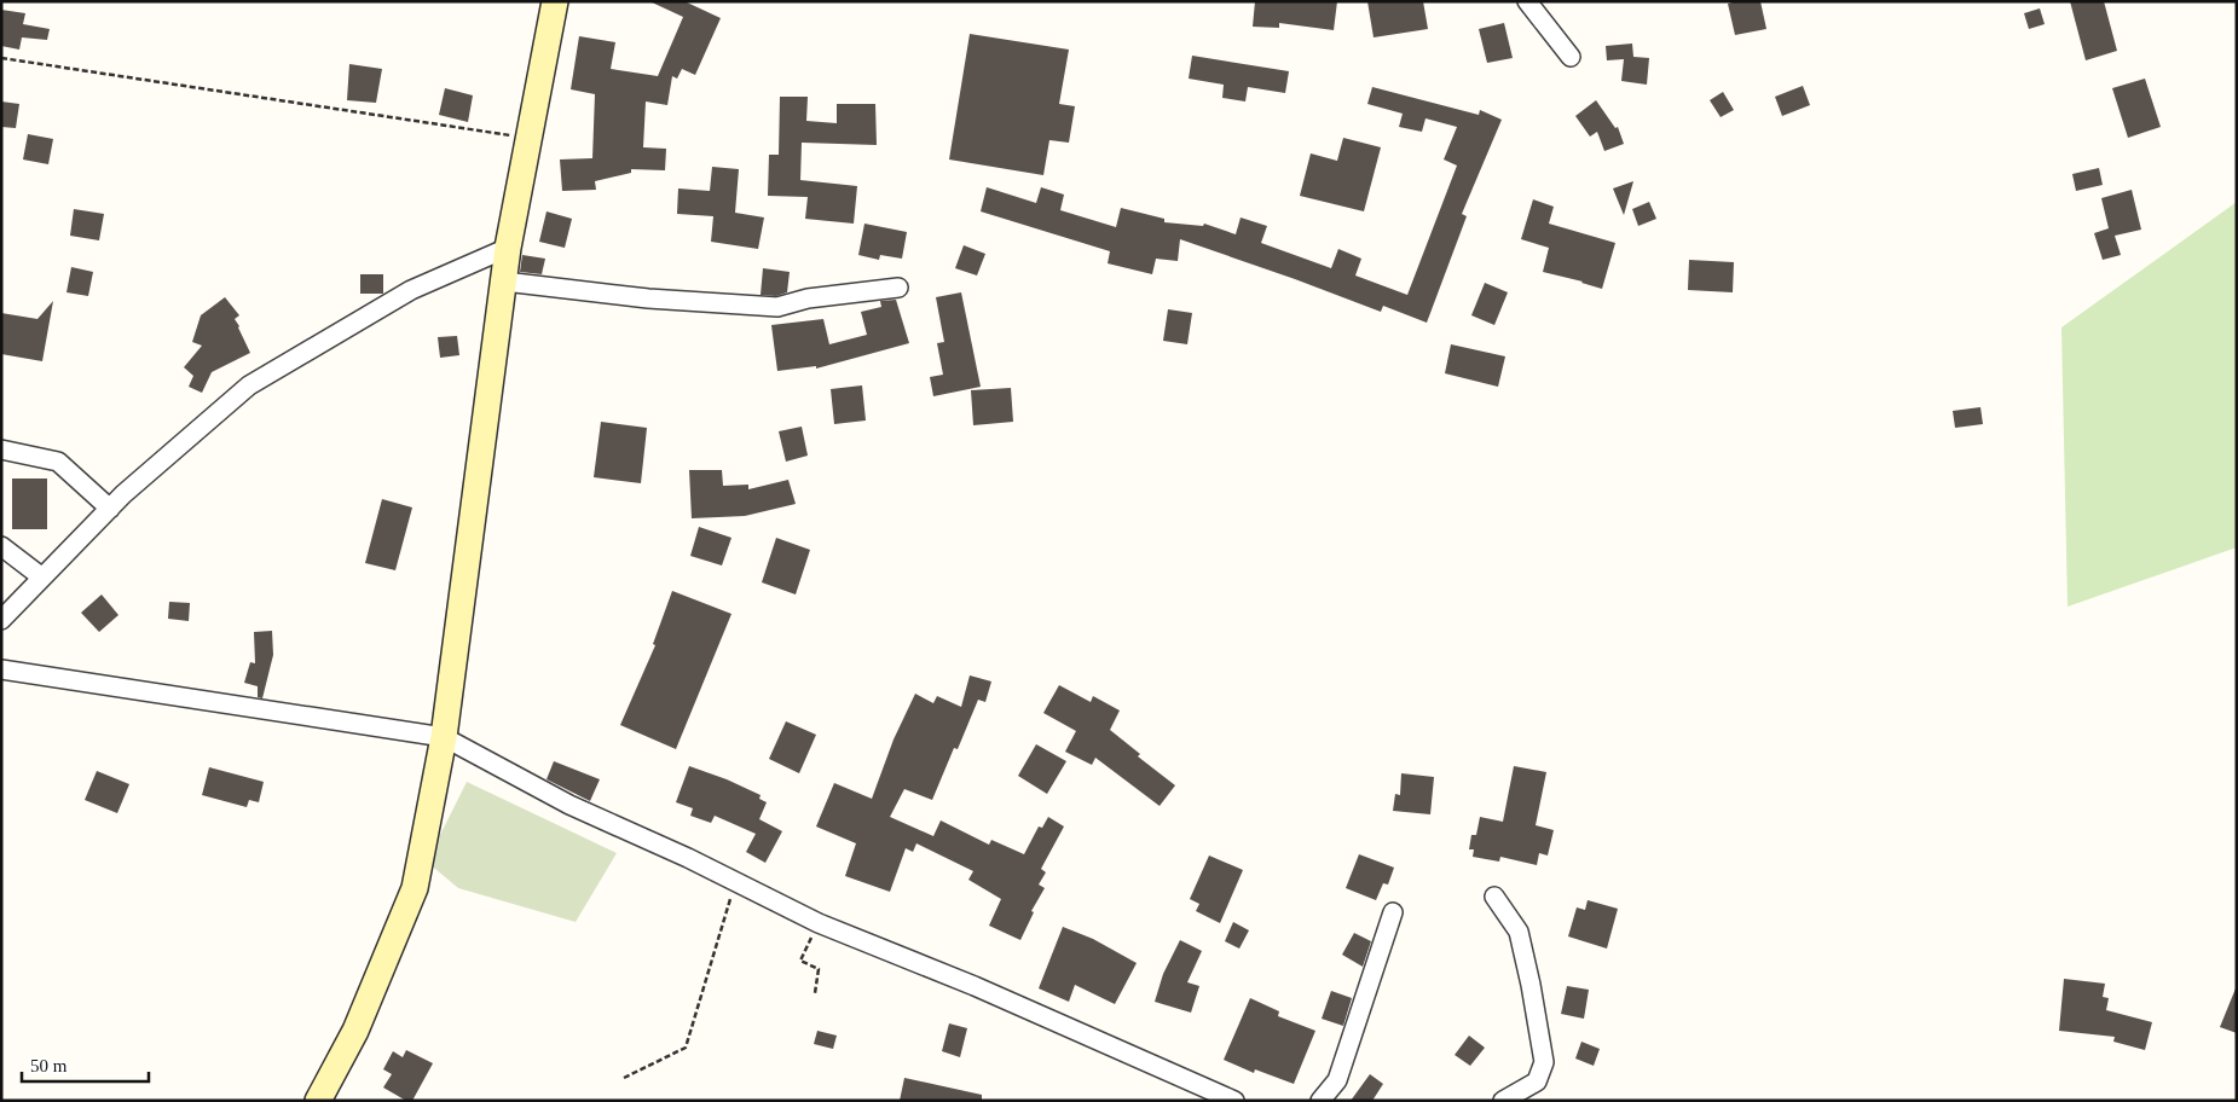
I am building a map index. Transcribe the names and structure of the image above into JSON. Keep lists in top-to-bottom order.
{
  "scale_bar": "50 m"
}
